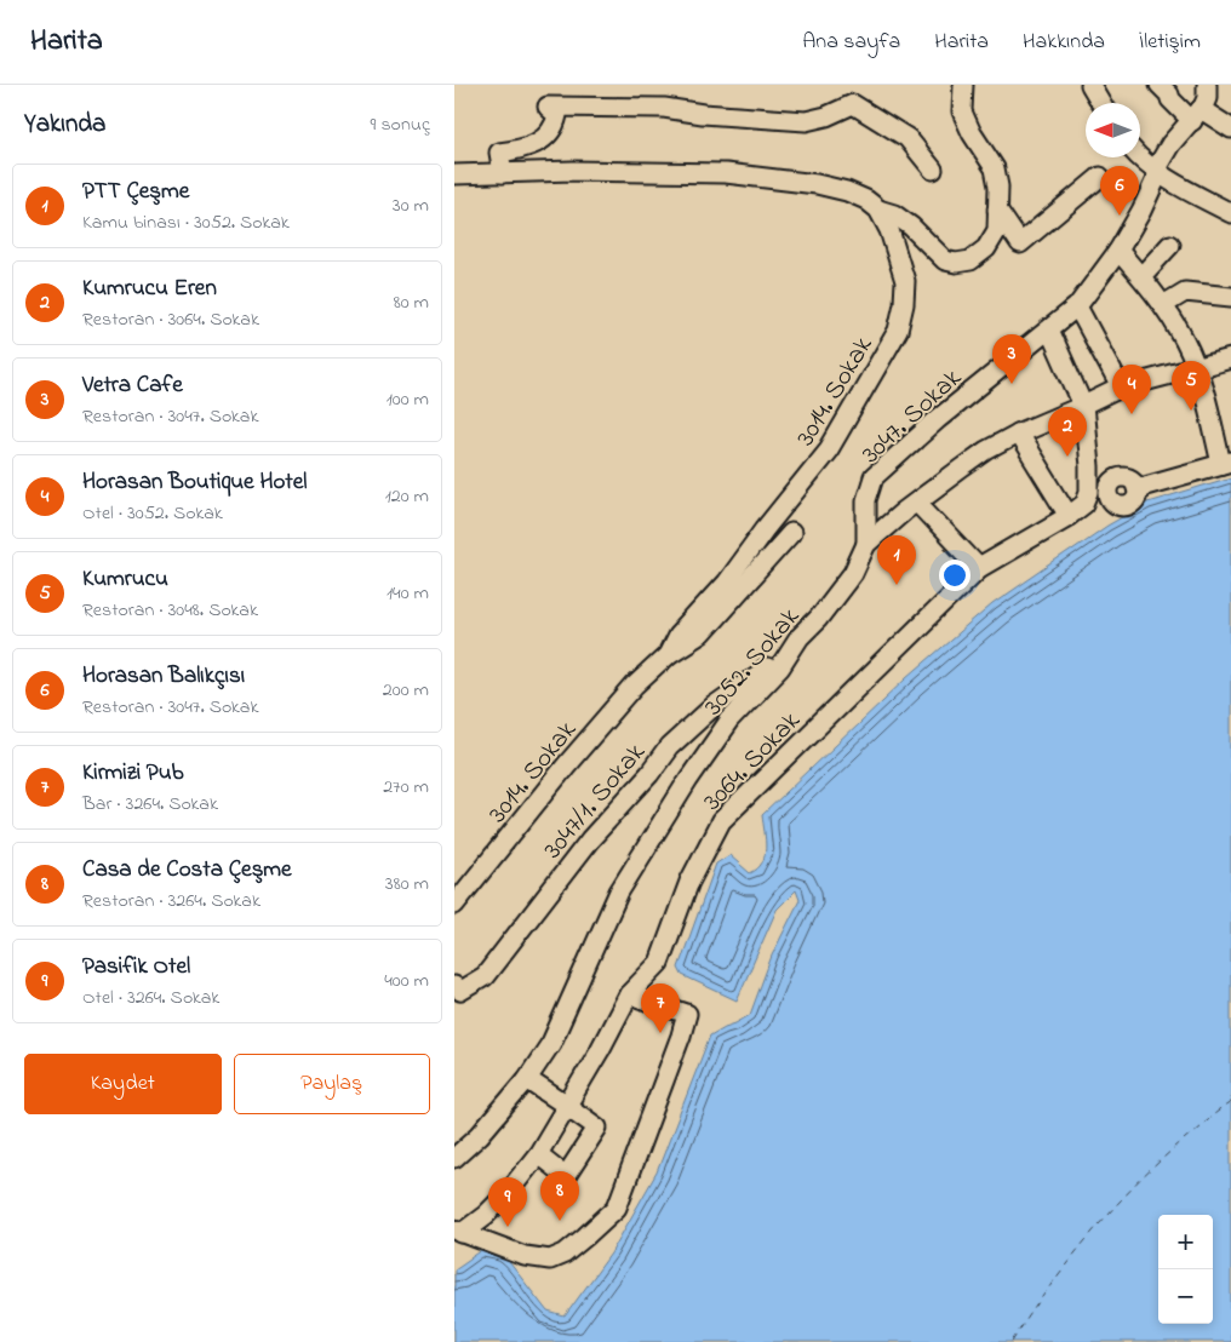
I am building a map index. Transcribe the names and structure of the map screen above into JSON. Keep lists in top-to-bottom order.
{
  "streets": {
    "street": [
      "3014. Sokak",
      "3047. Sokak",
      "3052. Sokak",
      "3064. Sokak",
      "3047/1. Sokak"
    ]
  },
  "crossings": [
    ["3047. Sokak", "3052. Sokak"],
    ["3047. Sokak", "3064. Sokak"],
    ["3052. Sokak", "3064. Sokak"],
    ["3052. Sokak", "3047/1. Sokak"]
  ],
  "north": "left",
  "page": {
    "header": "Harita",
    "nav": [
      "Ana sayfa",
      "Harita",
      "Hakkında",
      "İletişim"
    ],
    "heading": ["Yakında", "9 sonuç"],
    "list": [
      {
        "mark": "1",
        "name": "PTT Çeşme",
        "note": "Kamu binası · 3052. Sokak",
        "value": "30 m"
      },
      {
        "mark": "2",
        "name": "Kumrucu Eren",
        "note": "Restoran · 3064. Sokak",
        "value": "80 m"
      },
      {
        "mark": "3",
        "name": "Vetra Cafe",
        "note": "Restoran · 3047. Sokak",
        "value": "100 m"
      },
      {
        "mark": "4",
        "name": "Horasan Boutique Hotel",
        "note": "Otel · 3052. Sokak",
        "value": "120 m"
      },
      {
        "mark": "5",
        "name": "Kumrucu",
        "note": "Restoran · 3048. Sokak",
        "value": "140 m"
      },
      {
        "mark": "6",
        "name": "Horasan Balıkçısı",
        "note": "Restoran · 3047. Sokak",
        "value": "200 m"
      },
      {
        "mark": "7",
        "name": "Kirmizi Pub",
        "note": "Bar · 3264. Sokak",
        "value": "270 m"
      },
      {
        "mark": "8",
        "name": "Casa de Costa Çeşme",
        "note": "Restoran · 3264. Sokak",
        "value": "380 m"
      },
      {
        "mark": "9",
        "name": "Pasifik Otel",
        "note": "Otel · 3264. Sokak",
        "value": "400 m"
      }
    ],
    "pins": [
      "6",
      "3",
      "5",
      "4",
      "2",
      "1",
      "7",
      "8",
      "9"
    ],
    "buttons": ["Kaydet", "Paylaş"],
    "map_buttons": ["+", "−"]
  }
}
